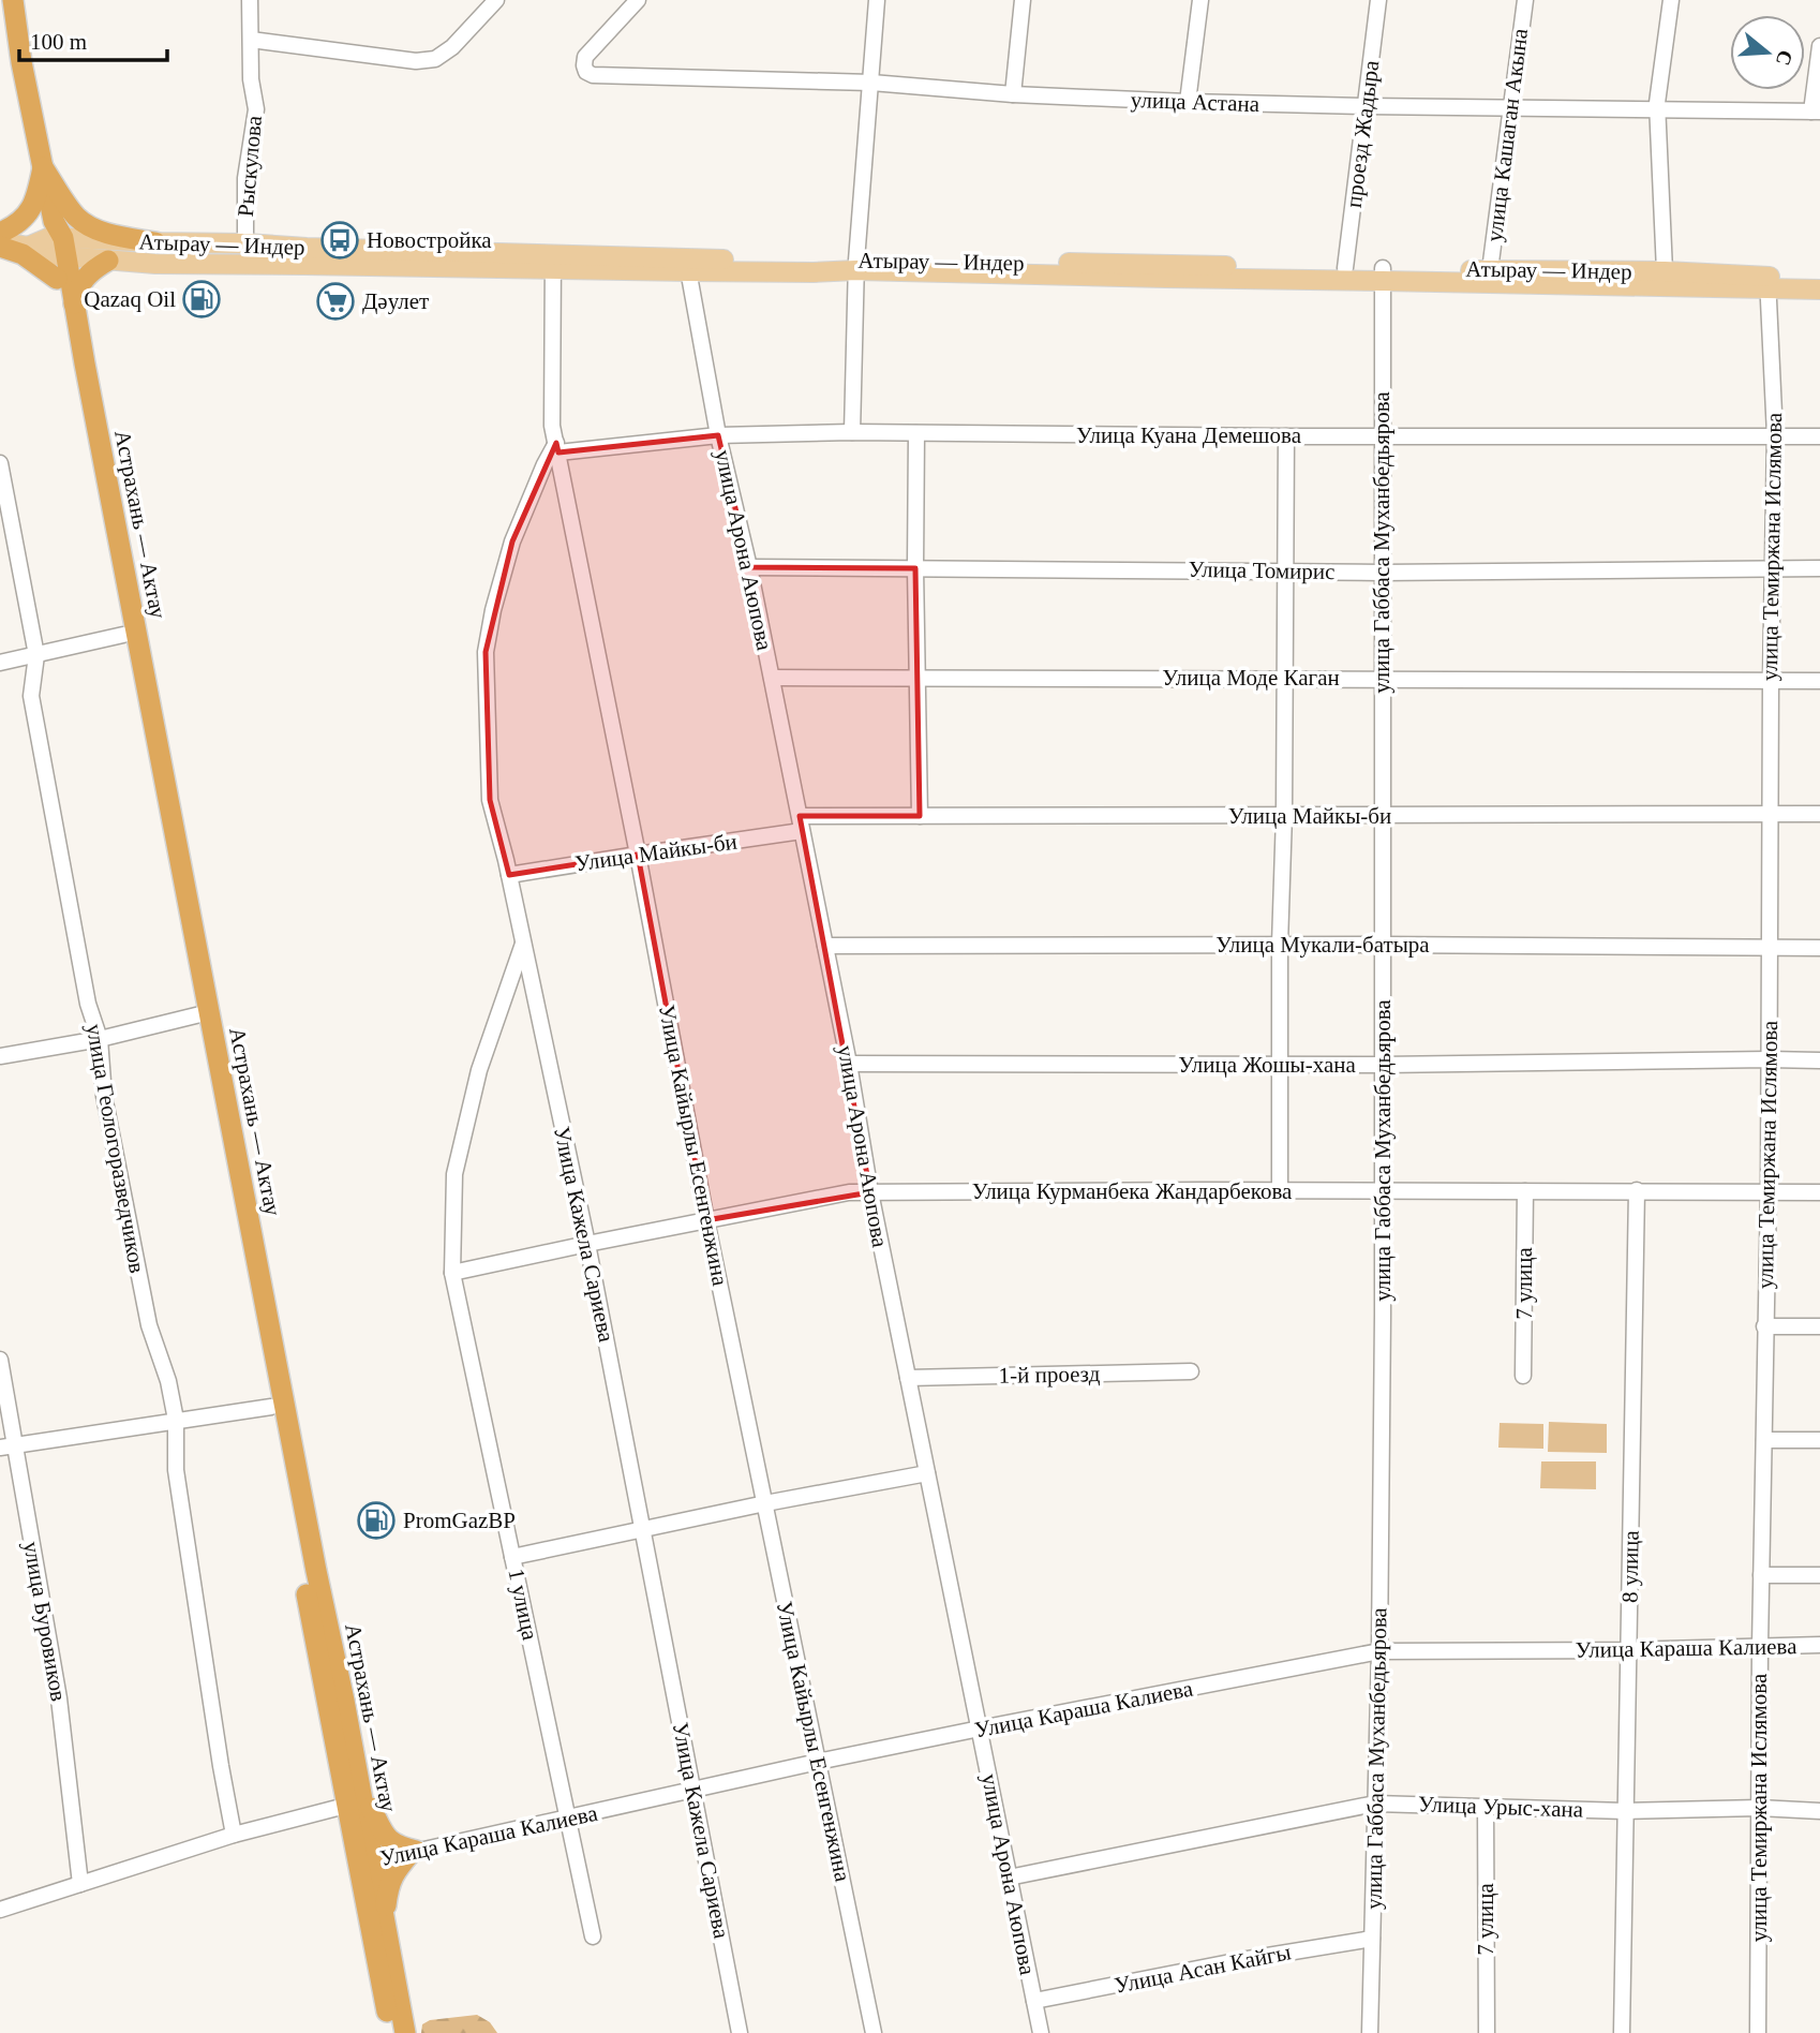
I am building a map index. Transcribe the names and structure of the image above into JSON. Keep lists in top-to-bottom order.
{
  "streets": {
    "highway": ["Астрахань — Актау"],
    "main road": ["Атырау — Индер"],
    "street": [
      "улица Астана",
      "проезд Жадыра",
      "улица Кашаган Акына",
      "Рыскулова",
      "Улица Куана Демешова",
      "улица Габбаса Муханбедьярова",
      "улица Темиржана Ислямова",
      "улица Арона Аюпова",
      "Улица Томирис",
      "Улица Моде Каган",
      "Улица Майкы-би",
      "Улица Мукали-батыра",
      "Улица Жошы-хана",
      "Улица Кайырлы Есенгенжина",
      "улица Геологоразведчиков",
      "Улица Курманбека Жандарбекова",
      "Улица Кажела Сариева",
      "7 улица",
      "1-й проезд",
      "8 улица",
      "1 улица",
      "улица Буровиков",
      "Улица Караша Калиева",
      "Улица Урыс-хана",
      "Улица Асан Кайгы"
    ]
  },
  "crossings": [
    ["улица Астана", "проезд Жадыра"],
    ["улица Астана", "улица Кашаган Акына"],
    ["проезд Жадыра", "Атырау — Индер"],
    ["улица Кашаган Акына", "Атырау — Индер"],
    ["Рыскулова", "Атырау — Индер"],
    ["Атырау — Индер", "Астрахань — Актау"],
    ["Атырау — Индер", "улица Габбаса Муханбедьярова"],
    ["Атырау — Индер", "улица Темиржана Ислямова"],
    ["Атырау — Индер", "улица Арона Аюпова"],
    ["Атырау — Индер", "Улица Кайырлы Есенгенжина"],
    ["Улица Куана Демешова", "улица Габбаса Муханбедьярова"],
    ["Улица Куана Демешова", "улица Темиржана Ислямова"],
    ["Улица Куана Демешова", "улица Арона Аюпова"],
    ["Улица Куана Демешова", "Улица Кайырлы Есенгенжина"],
    ["Улица Куана Демешова", "Улица Кажела Сариева"],
    ["Астрахань — Актау", "Улица Караша Калиева"],
    ["улица Габбаса Муханбедьярова", "Улица Томирис"],
    ["улица Габбаса Муханбедьярова", "Улица Моде Каган"],
    ["улица Габбаса Муханбедьярова", "Улица Майкы-би"],
    ["улица Габбаса Муханбедьярова", "Улица Мукали-батыра"],
    ["улица Габбаса Муханбедьярова", "Улица Жошы-хана"],
    ["улица Габбаса Муханбедьярова", "Улица Курманбека Жандарбекова"],
    ["улица Габбаса Муханбедьярова", "Улица Караша Калиева"],
    ["улица Габбаса Муханбедьярова", "Улица Урыс-хана"],
    ["улица Габбаса Муханбедьярова", "Улица Асан Кайгы"],
    ["улица Темиржана Ислямова", "Улица Томирис"],
    ["улица Темиржана Ислямова", "Улица Моде Каган"],
    ["улица Темиржана Ислямова", "Улица Майкы-би"],
    ["улица Темиржана Ислямова", "Улица Мукали-батыра"],
    ["улица Темиржана Ислямова", "Улица Жошы-хана"],
    ["улица Темиржана Ислямова", "Улица Курманбека Жандарбекова"],
    ["улица Темиржана Ислямова", "Улица Караша Калиева"],
    ["улица Темиржана Ислямова", "Улица Урыс-хана"],
    ["улица Арона Аюпова", "Улица Томирис"],
    ["улица Арона Аюпова", "Улица Моде Каган"],
    ["улица Арона Аюпова", "Улица Майкы-би"],
    ["улица Арона Аюпова", "Улица Мукали-батыра"],
    ["улица Арона Аюпова", "Улица Жошы-хана"],
    ["улица Арона Аюпова", "Улица Курманбека Жандарбекова"],
    ["улица Арона Аюпова", "1-й проезд"],
    ["улица Арона Аюпова", "Улица Караша Калиева"],
    ["улица Арона Аюпова", "Улица Урыс-хана"],
    ["улица Арона Аюпова", "Улица Асан Кайгы"],
    ["Улица Майкы-би", "Улица Кайырлы Есенгенжина"],
    ["Улица Майкы-би", "Улица Кажела Сариева"],
    ["Улица Кайырлы Есенгенжина", "Улица Курманбека Жандарбекова"],
    ["Улица Кайырлы Есенгенжина", "Улица Кажела Сариева"],
    ["Улица Кайырлы Есенгенжина", "Улица Караша Калиева"],
    ["Улица Курманбека Жандарбекова", "Улица Кажела Сариева"],
    ["Улица Курманбека Жандарбекова", "7 улица"],
    ["Улица Курманбека Жандарбекова", "8 улица"],
    ["Улица Курманбека Жандарбекова", "1 улица"],
    ["Улица Кажела Сариева", "1 улица"],
    ["Улица Кажела Сариева", "Улица Караша Калиева"],
    ["7 улица", "Улица Урыс-хана"],
    ["8 улица", "Улица Караша Калиева"],
    ["8 улица", "Улица Урыс-хана"],
    ["1 улица", "Улица Караша Калиева"]
  ],
  "places": {
    "bus stop": ["Новостройка"],
    "fuel station": ["Qazaq Oil", "PromGazBP"],
    "supermarket": ["Дәулет"]
  },
  "scale_bar": "100 m",
  "north": "right"
}
